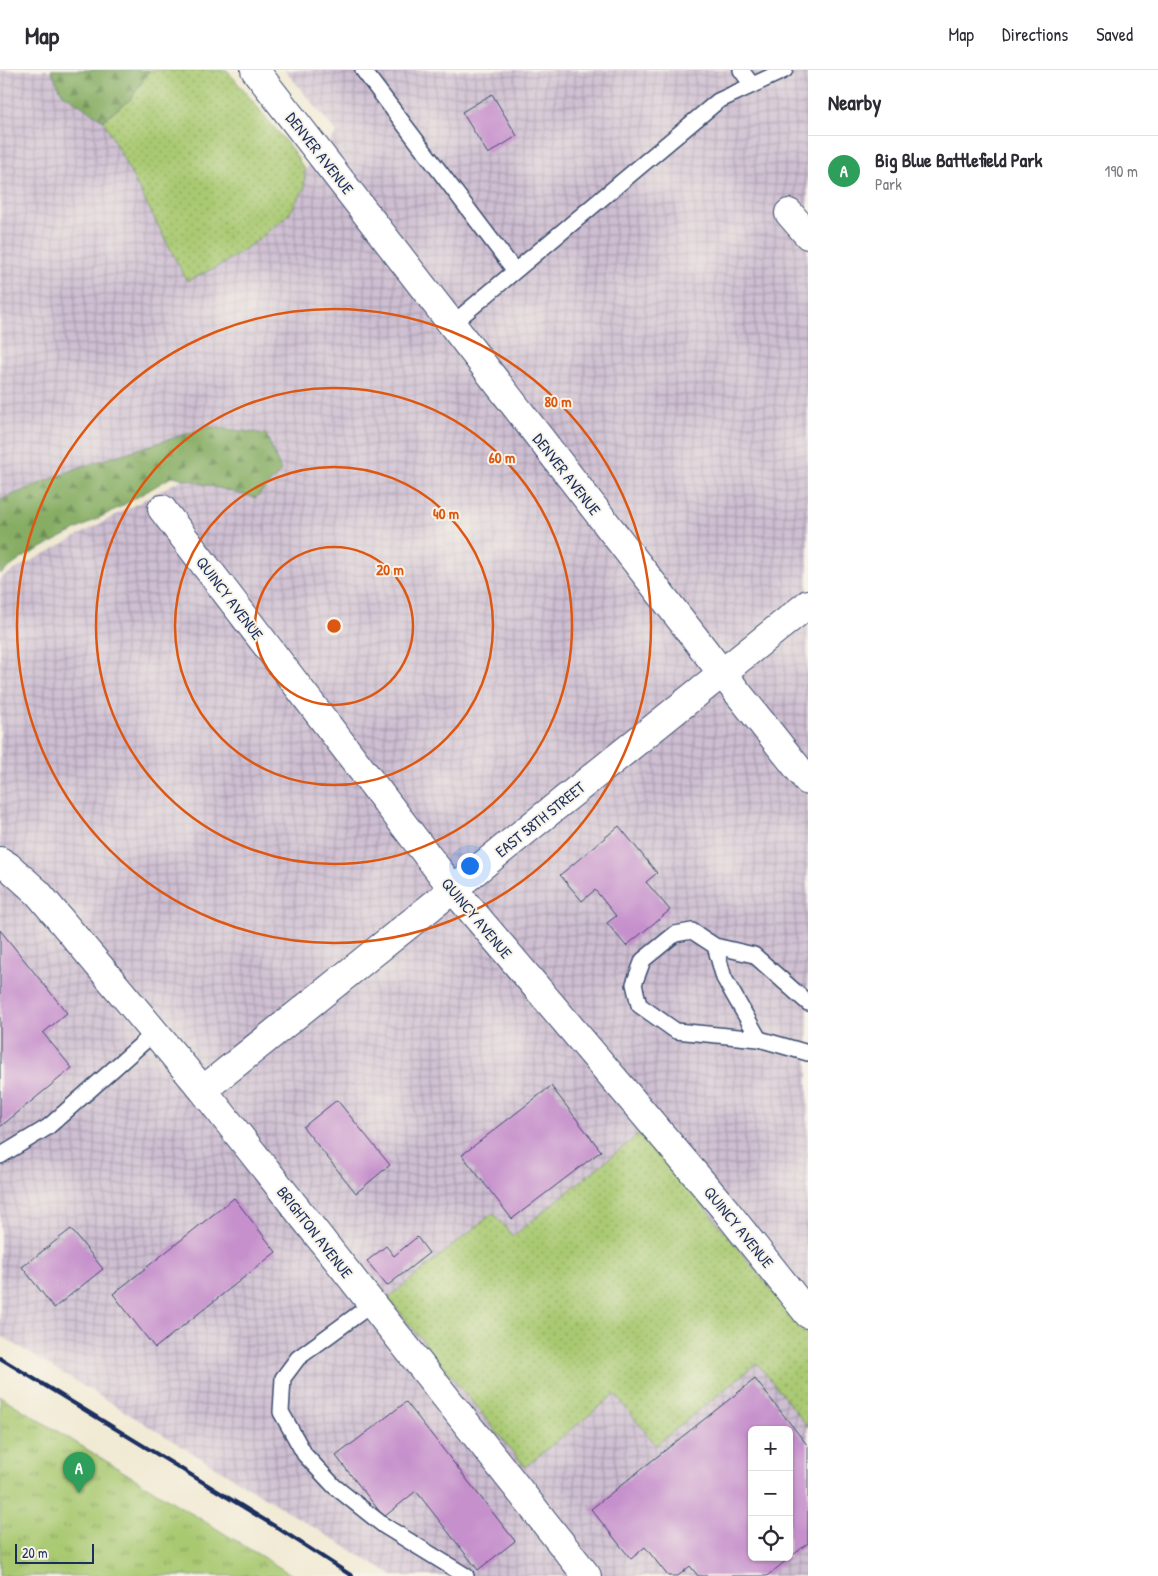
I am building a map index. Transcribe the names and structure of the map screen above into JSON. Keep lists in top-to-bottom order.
{
  "streets": {
    "street": [
      "DENVER AVENUE",
      "QUINCY AVENUE",
      "EAST 58TH STREET",
      "BRIGHTON AVENUE"
    ]
  },
  "crossings": [
    ["DENVER AVENUE", "EAST 58TH STREET"],
    ["QUINCY AVENUE", "EAST 58TH STREET"],
    ["EAST 58TH STREET", "BRIGHTON AVENUE"]
  ],
  "scale_bar": "20 m",
  "page": {
    "header": "Map",
    "nav": ["Map", "Directions", "Saved"],
    "heading": "Nearby",
    "list": [
      {
        "mark": "A",
        "name": "Big Blue Battlefield Park",
        "note": "Park",
        "value": "190 m"
      }
    ],
    "map_buttons": ["+", "−"],
    "pins": "A",
    "scale": "20 m"
  },
  "rings": [
    "80 m",
    "60 m",
    "40 m",
    "20 m"
  ]
}
